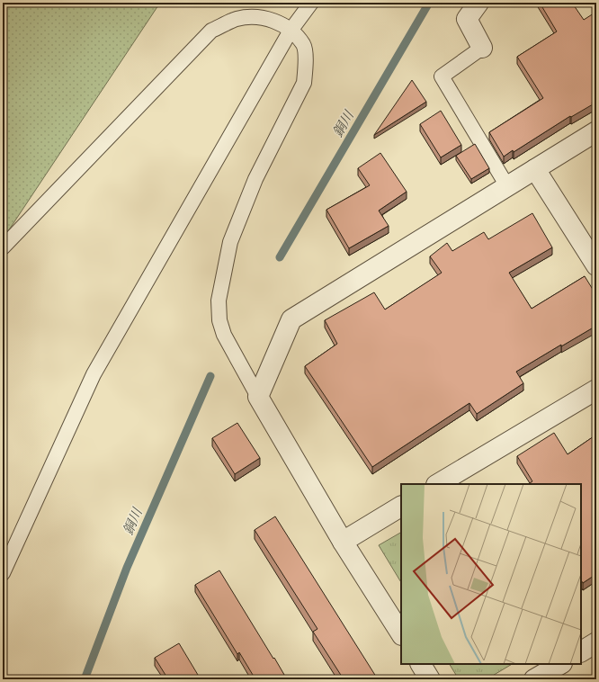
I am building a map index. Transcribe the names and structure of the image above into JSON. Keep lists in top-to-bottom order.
{
  "water": ["銅川"]
}
